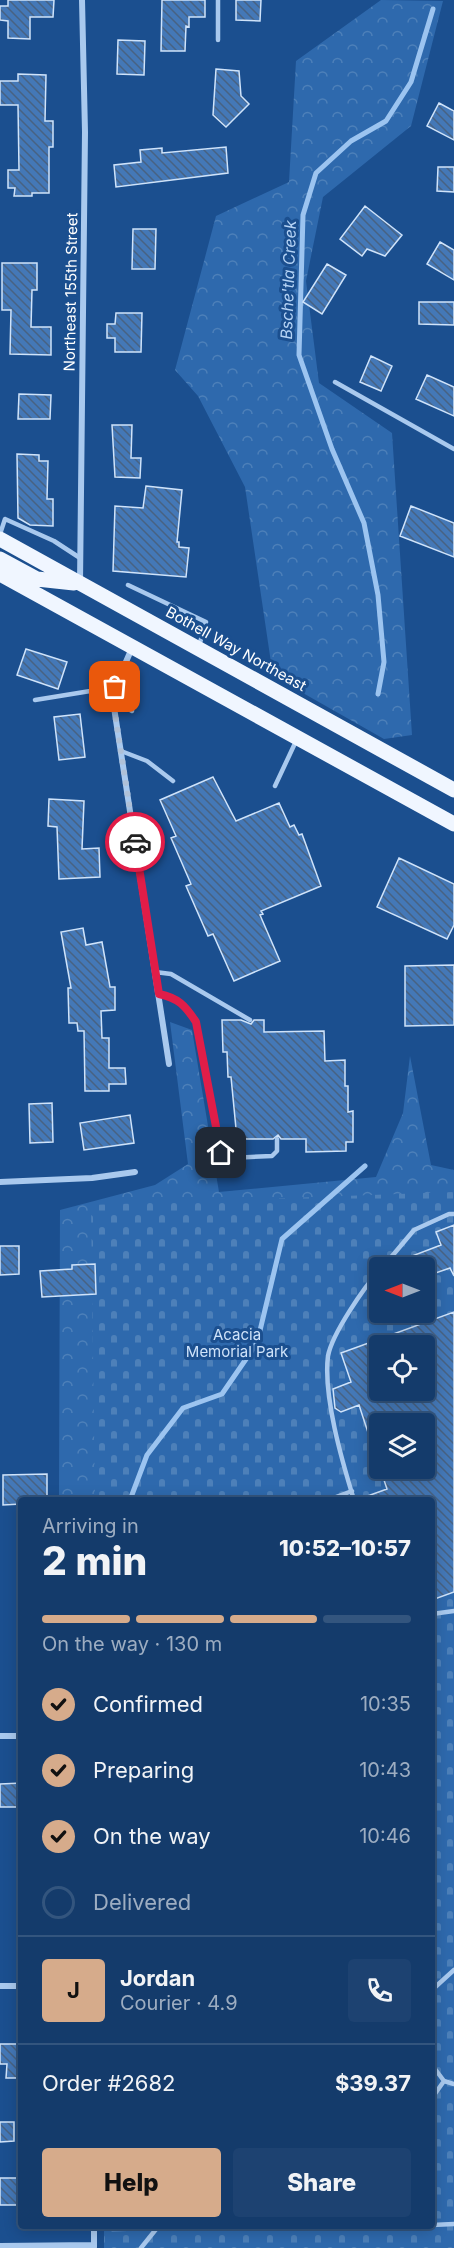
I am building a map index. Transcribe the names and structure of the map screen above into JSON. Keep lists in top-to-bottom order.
{
  "streets": {
    "main road": ["Bothell Way Northeast"],
    "street": ["Northeast 155th Street"]
  },
  "crossings": [
    ["Northeast 155th Street", "Bothell Way Northeast"]
  ],
  "water": ["Bsche'tla Creek"],
  "parks": ["Acacia Memorial Park"],
  "north": "left",
  "page": {
    "heading": ["2 min", "Arriving in", "10:52–10:57"],
    "panel": [
      "Jordan",
      "Courier · 4.9",
      "Order #2682",
      "$39.37"
    ],
    "bar": "On the way · 130 m",
    "list": [
      ["Confirmed", "10:35"],
      ["Preparing", "10:43"],
      ["On the way", "10:46"],
      "Delivered"
    ],
    "round": "J",
    "buttons": ["Help", "Share"]
  }
}
